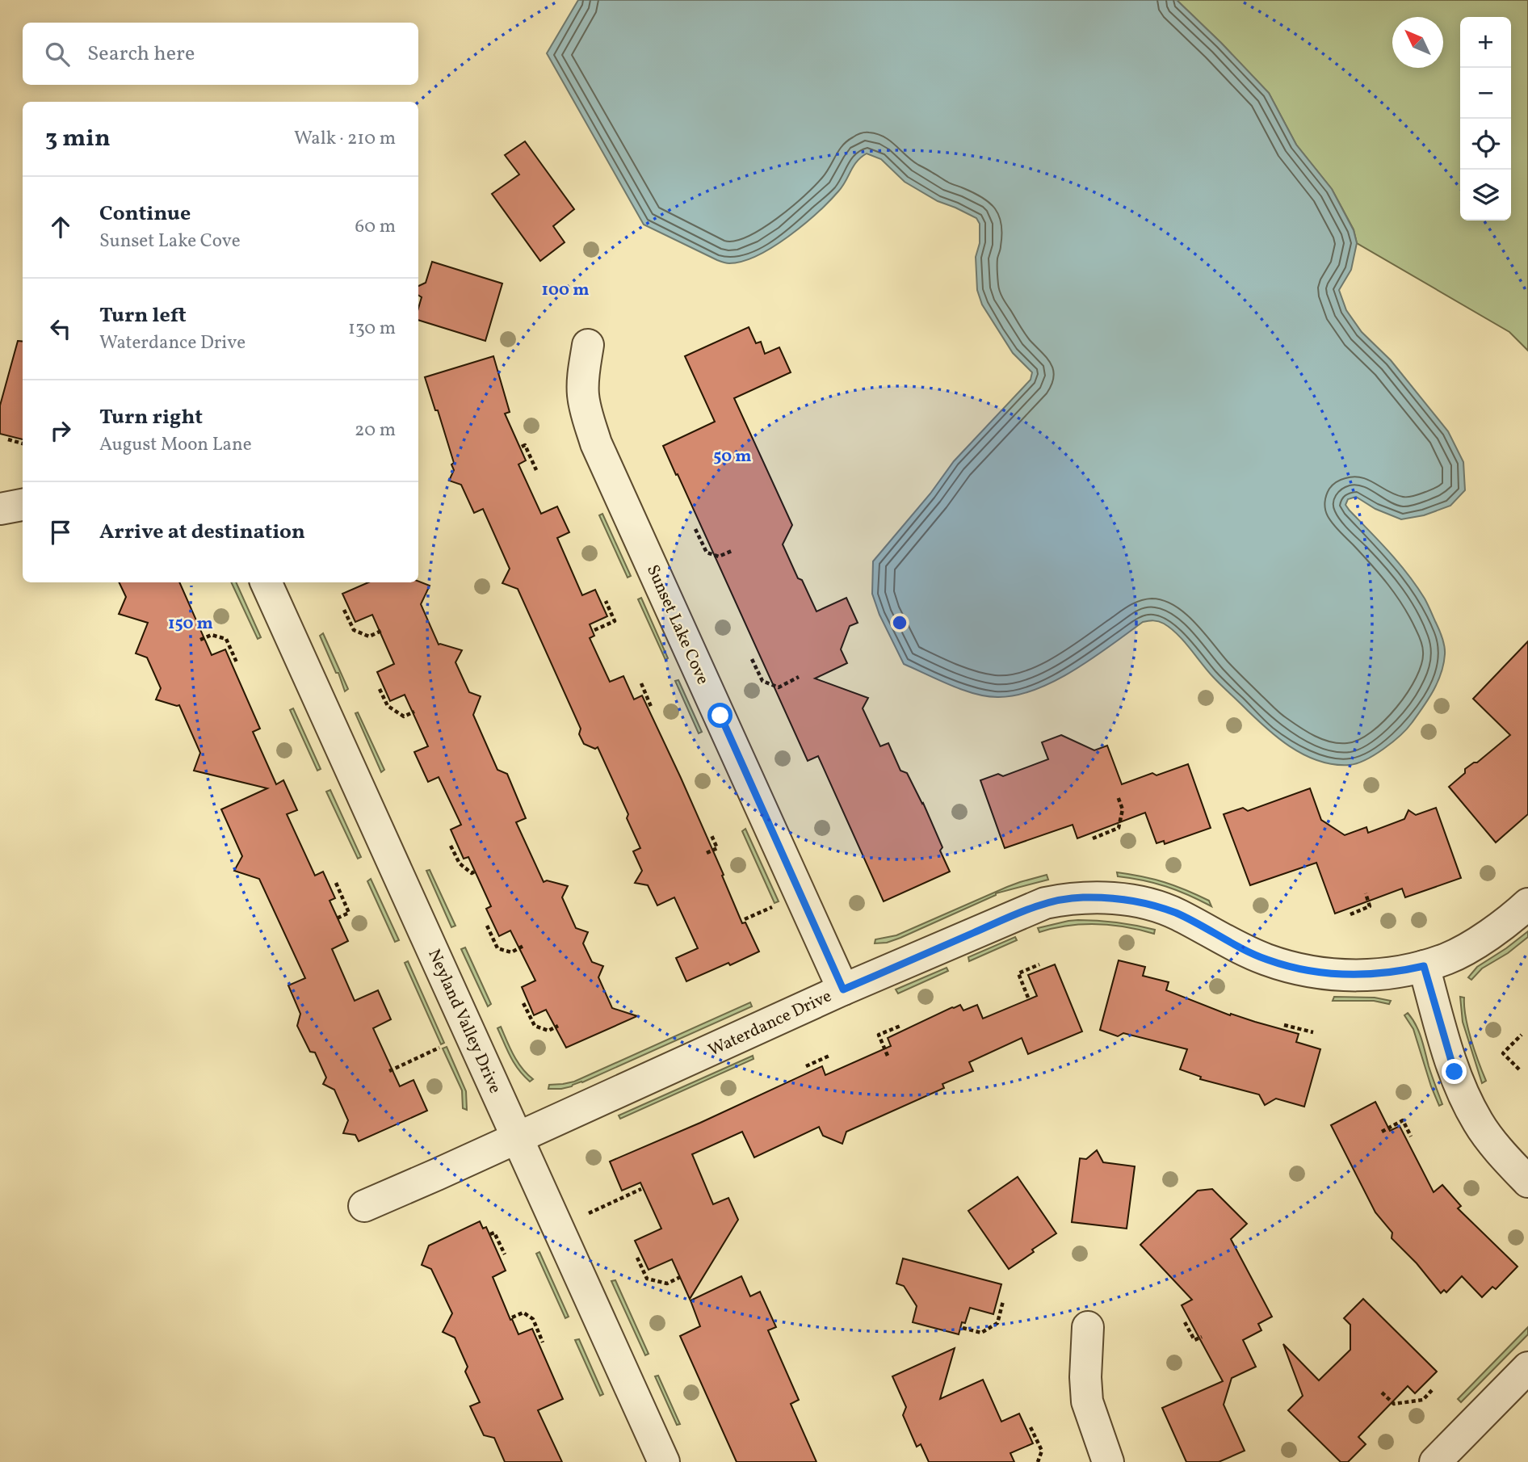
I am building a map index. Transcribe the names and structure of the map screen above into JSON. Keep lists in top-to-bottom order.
{
  "streets": {
    "street": ["Sunset Lake Cove", "Neyland Valley Drive", "Waterdance Drive"]
  },
  "crossings": [
    ["Sunset Lake Cove", "Waterdance Drive"],
    ["Neyland Valley Drive", "Waterdance Drive"]
  ],
  "north": "top left",
  "page": {
    "map_buttons": ["+", "−"],
    "search": "Search here",
    "heading": ["3 min", "Walk · 210 m"],
    "list": [
      ["Continue", "Sunset Lake Cove", "60 m"],
      ["Turn left", "Waterdance Drive", "130 m"],
      ["Turn right", "August Moon Lane", "20 m"],
      "Arrive at destination"
    ]
  },
  "rings": ["100 m", "50 m", "150 m"]
}
